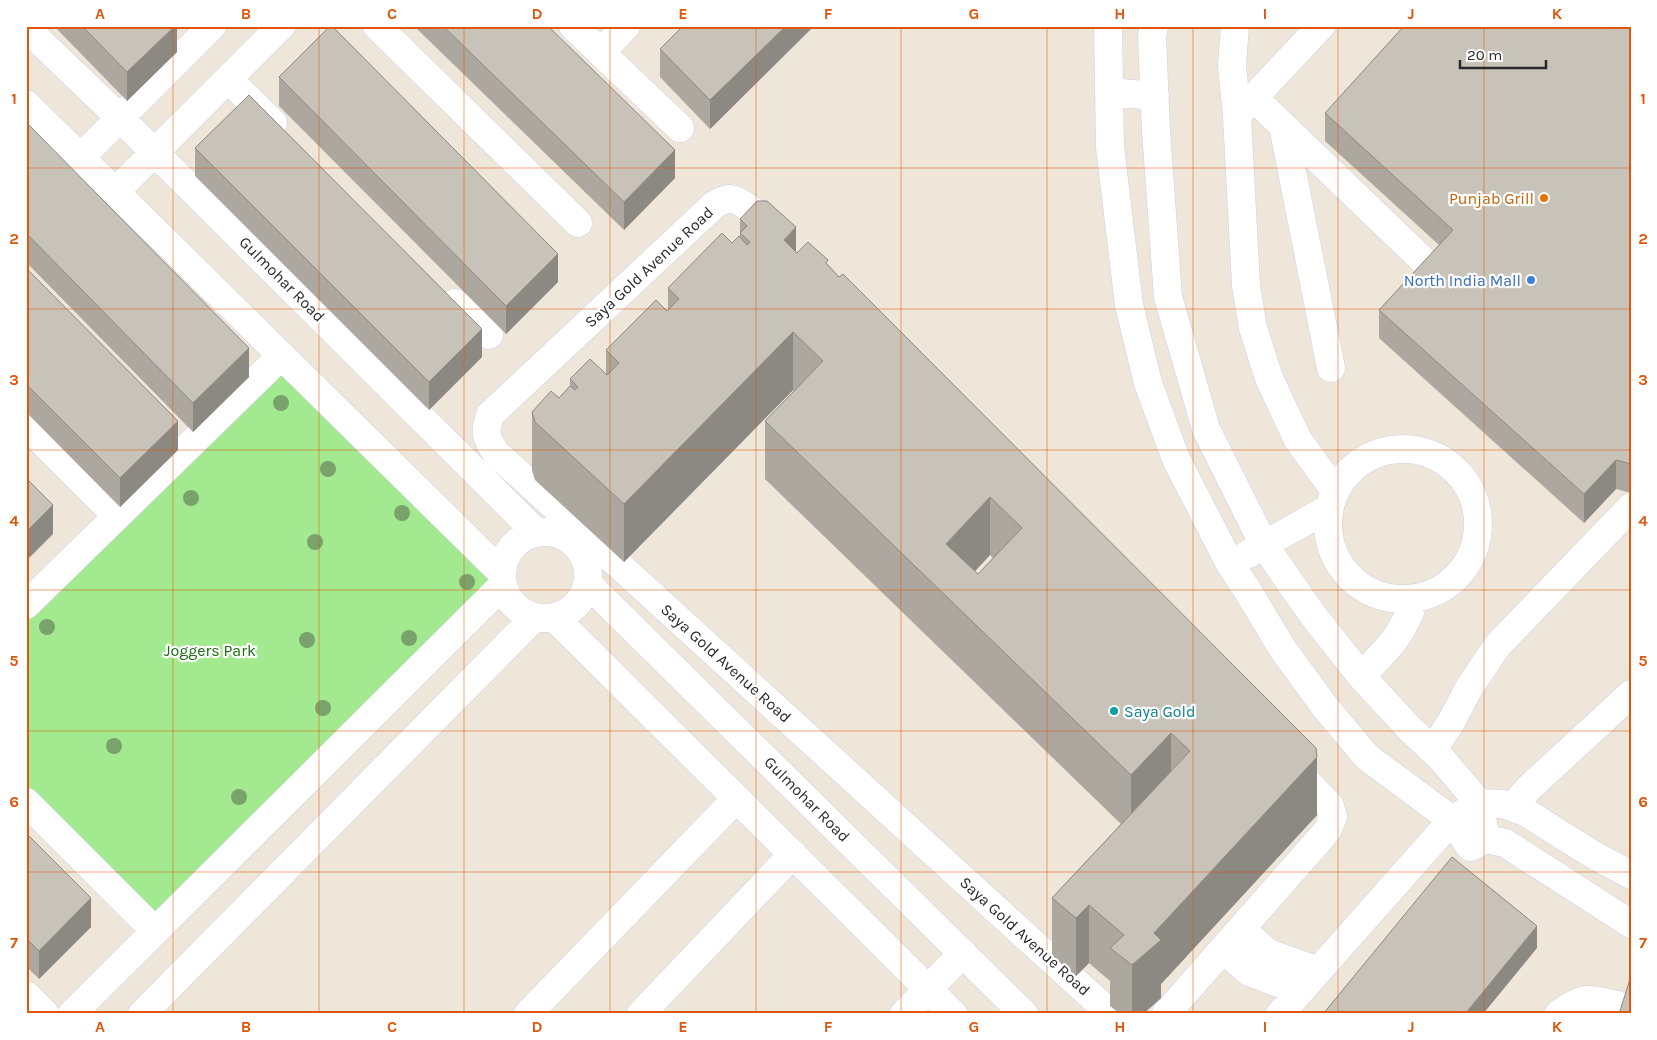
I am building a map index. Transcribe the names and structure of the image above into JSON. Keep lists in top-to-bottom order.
{
  "streets": {
    "street": ["Saya Gold Avenue Road", "Gulmohar Road"]
  },
  "parks": ["Joggers Park"],
  "places": ["Punjab Grill", "North India Mall", "Saya Gold"],
  "scale_bar": "20 m",
  "grid": {
    "columns": [
      "A",
      "B",
      "C",
      "D",
      "E",
      "F",
      "G",
      "H",
      "I",
      "J",
      "K"
    ],
    "rows": [
      "1",
      "2",
      "3",
      "4",
      "5",
      "6",
      "7"
    ]
  }
}
